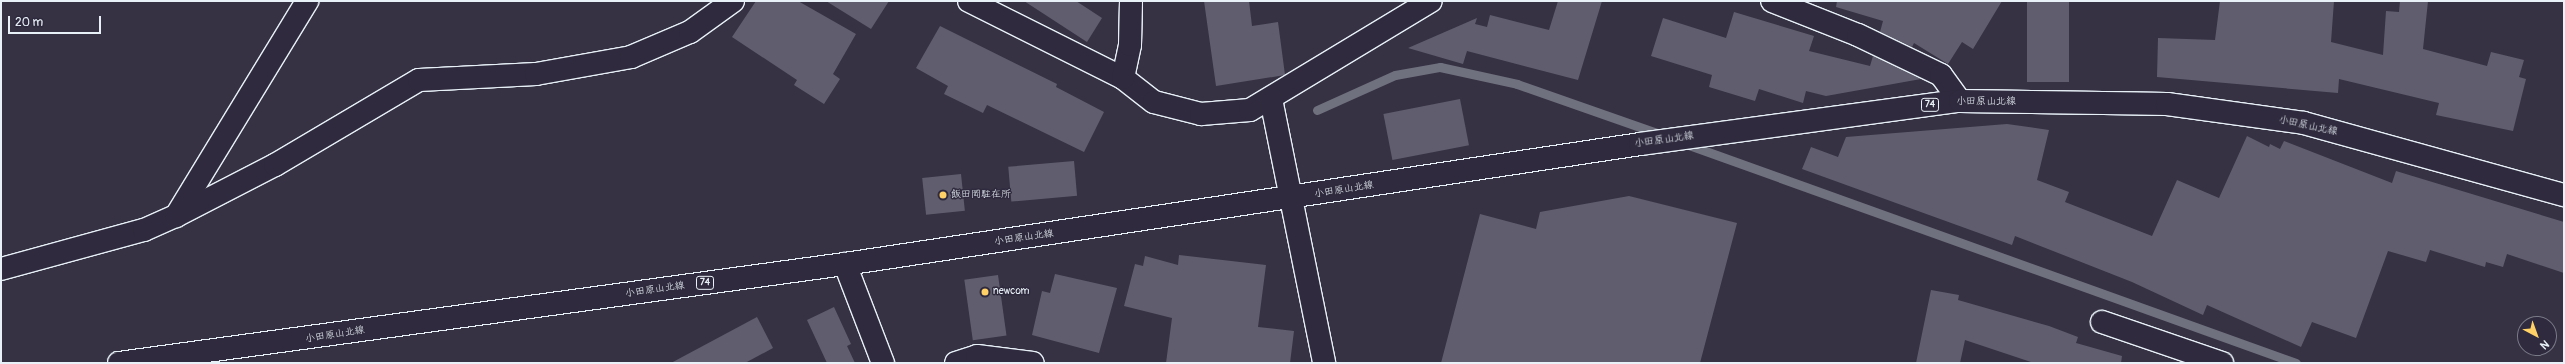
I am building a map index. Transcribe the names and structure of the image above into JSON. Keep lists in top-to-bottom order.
{
  "streets": {
    "street": ["小田原山北線", "74"]
  },
  "places": ["飯田岡駐在所", "newcom"],
  "scale_bar": "20 m",
  "north": "bottom right"
}
